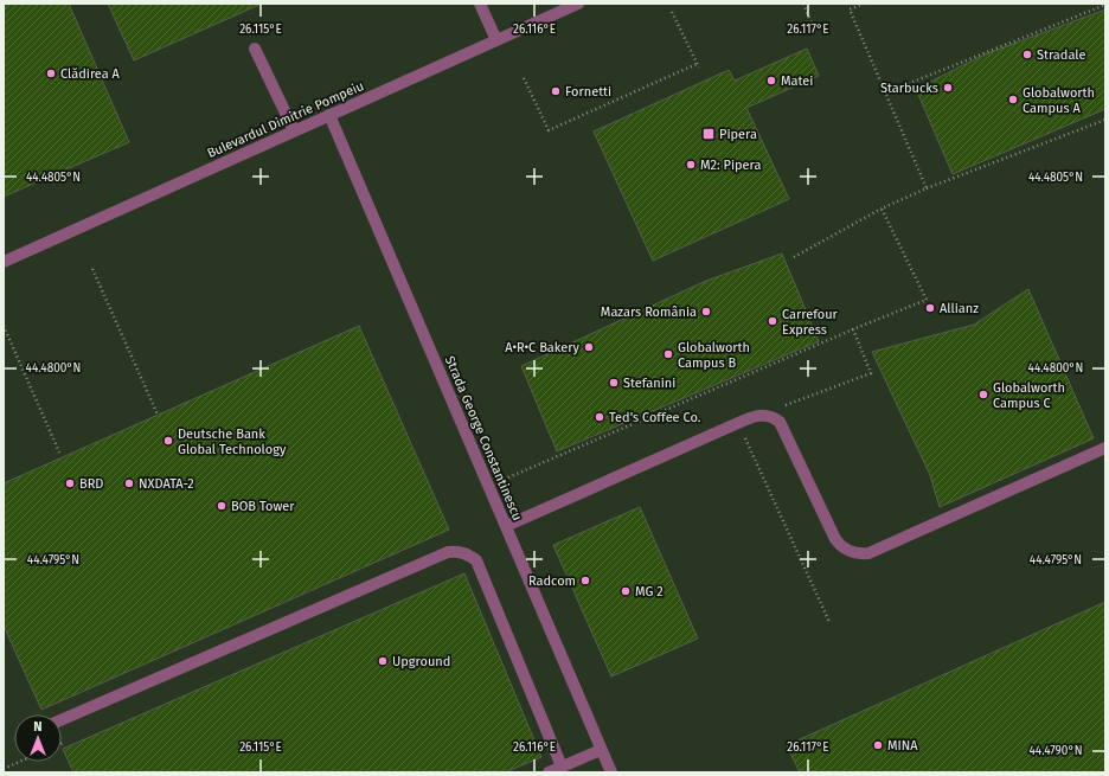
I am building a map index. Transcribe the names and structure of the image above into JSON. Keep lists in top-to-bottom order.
{
  "streets": {
    "street": ["Bulevardul Dimitrie Pompeiu", "Strada George Constantinescu"]
  },
  "crossings": [
    ["Bulevardul Dimitrie Pompeiu", "Strada George Constantinescu"]
  ],
  "places": {
    "other": [
      "Stradale",
      "Clădirea A",
      "Matei",
      "Starbucks",
      "Fornetti",
      "Globalworth Campus A",
      "M2: Pipera",
      "Allianz",
      "Mazars România",
      "Carrefour Express",
      "A•R•C Bakery",
      "Globalworth Campus B",
      "Stefanini",
      "Globalworth Campus C",
      "Ted's Coffee Co.",
      "Deutsche Bank Global Technology",
      "BRD",
      "NXDATA-2",
      "BOB Tower",
      "Radcom",
      "MG 2",
      "Upground",
      "MINA"
    ],
    "transit": ["Pipera"]
  },
  "north": "top",
  "coordinates": [
    "26.115°E",
    "26.116°E",
    "26.117°E",
    "44.4805°N",
    "44.4800°N",
    "44.4795°N",
    "44.4790°N"
  ]
}
